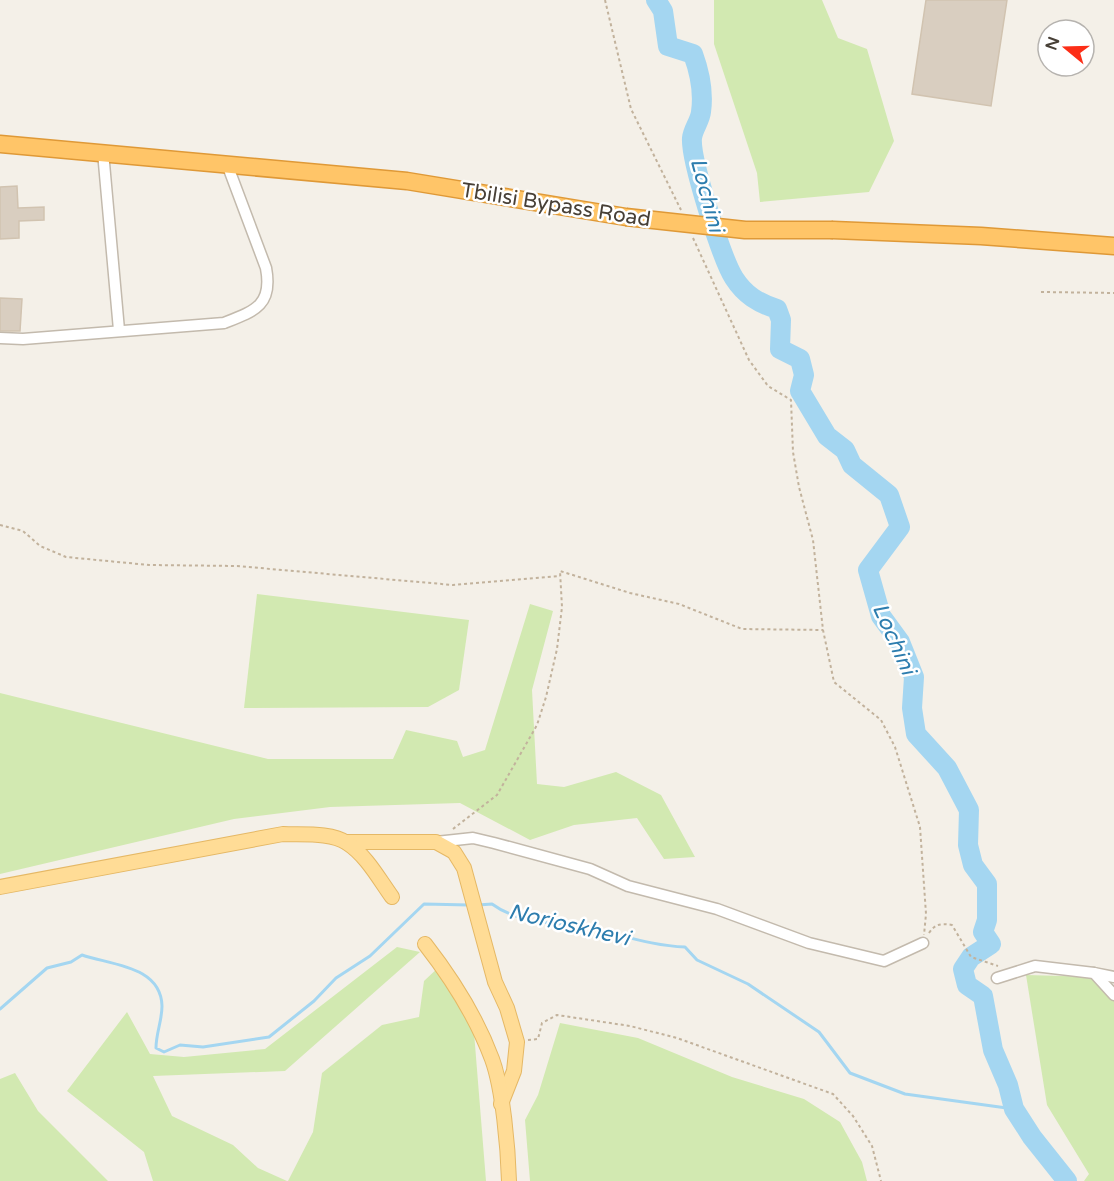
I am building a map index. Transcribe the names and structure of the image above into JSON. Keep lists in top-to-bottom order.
{
  "streets": {
    "highway": ["Tbilisi Bypass Road"]
  },
  "water": ["Lochini", "Norioskhevi"],
  "north": "left"
}
